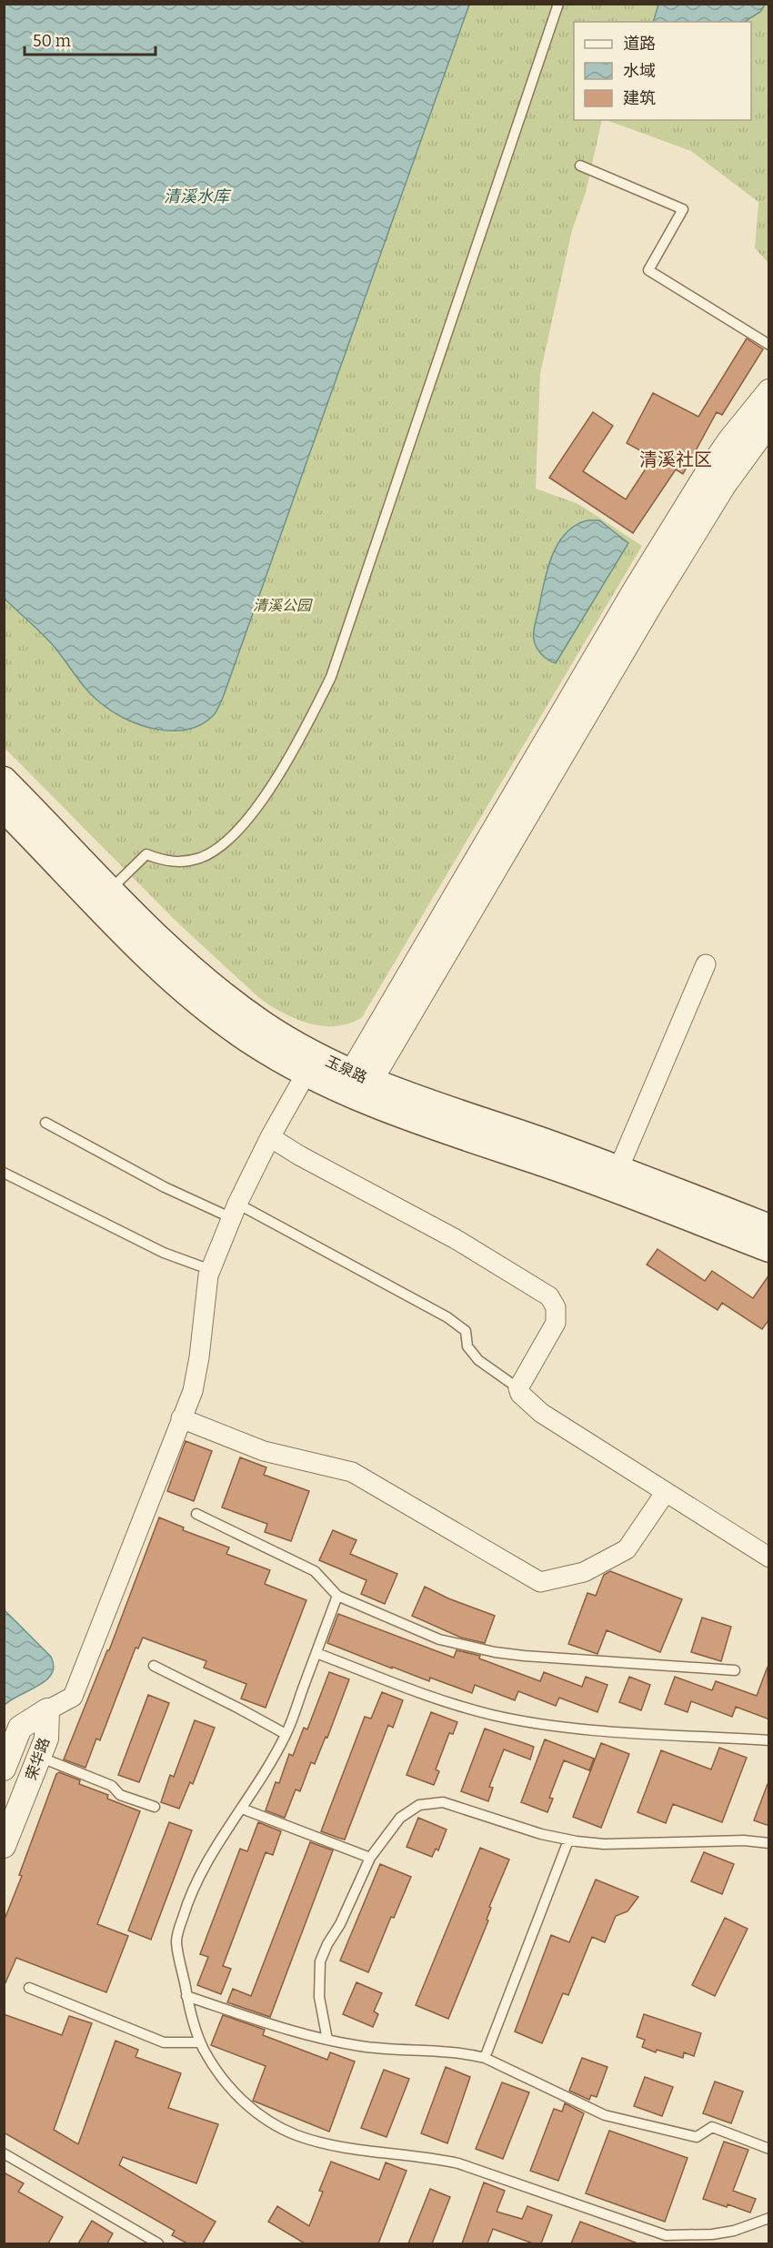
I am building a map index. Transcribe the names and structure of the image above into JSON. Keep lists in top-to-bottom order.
{
  "streets": {
    "main road": ["玉泉路"],
    "street": ["荣华路"]
  },
  "districts": ["清溪社区"],
  "water": ["清溪水库"],
  "parks": ["清溪公园"],
  "legend": ["道路", "水域", "建筑"],
  "scale_bar": "50 m"
}
